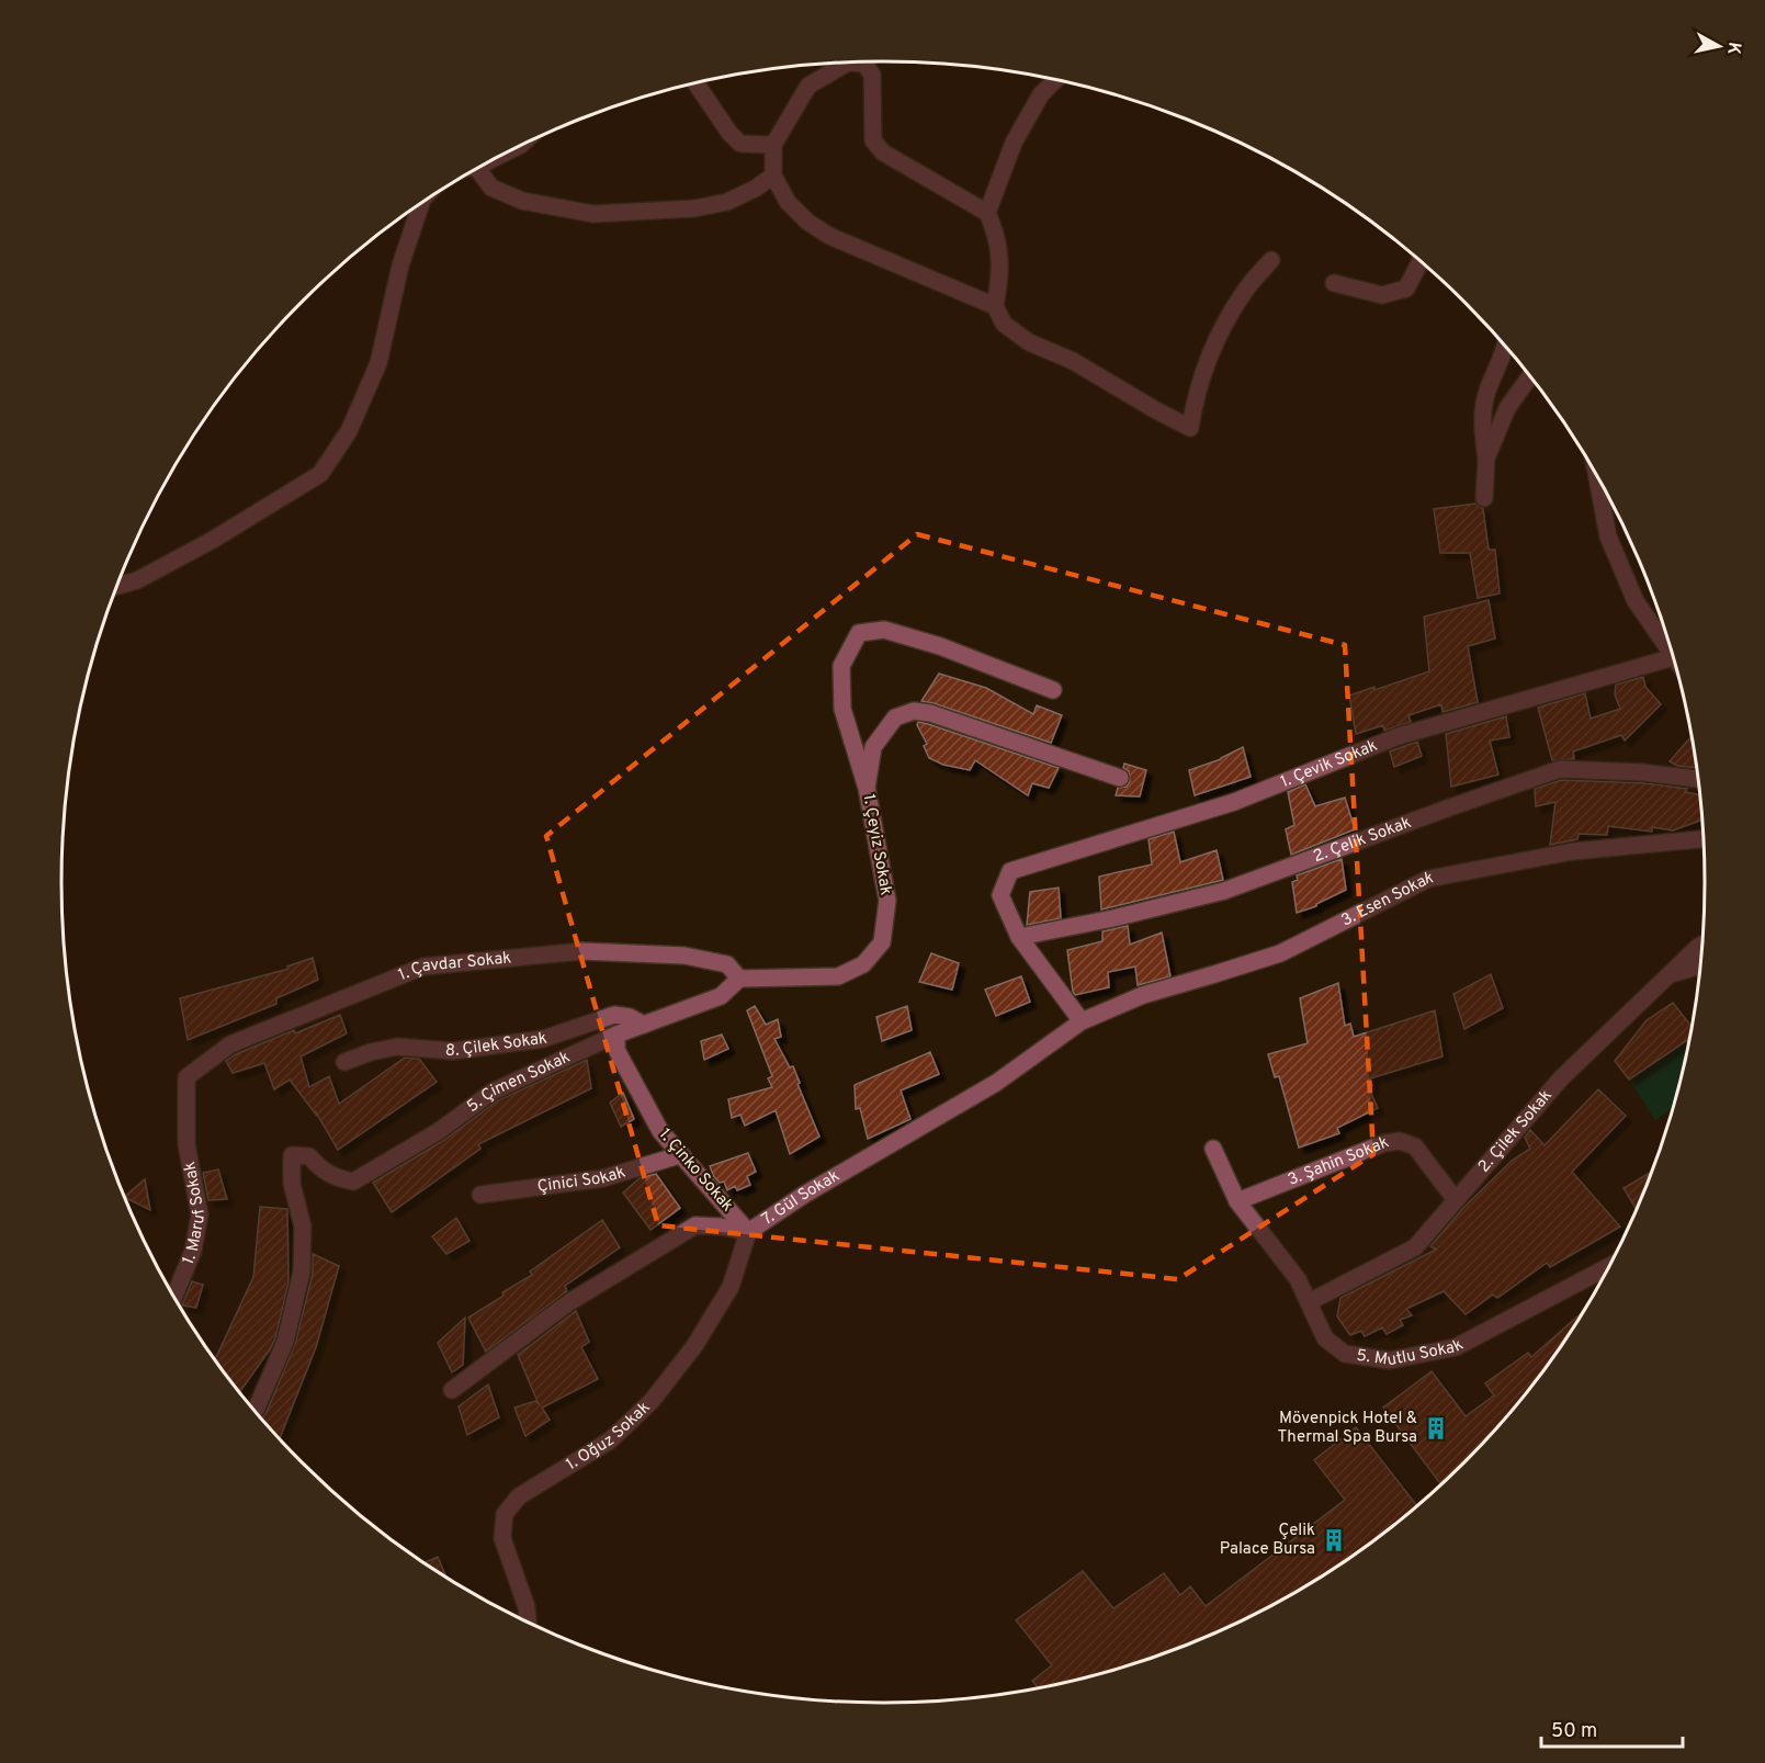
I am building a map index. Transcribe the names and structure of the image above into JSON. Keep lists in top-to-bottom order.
{
  "streets": {
    "street": [
      "1. Çevik Sokak",
      "2. Çelik Sokak",
      "1. Çeyiz Sokak",
      "3. Esen Sokak",
      "1. Çavdar Sokak",
      "8. Çilek Sokak",
      "5. Çimen Sokak",
      "2. Çilek Sokak",
      "3. Şahin Sokak",
      "1. Çinko Sokak",
      "Çinici Sokak",
      "7. Gül Sokak",
      "1. Maruf Sokak",
      "5. Mutlu Sokak",
      "1. Oğuz Sokak"
    ]
  },
  "crossings": [
    ["1. Çevik Sokak", "2. Çelik Sokak"],
    ["1. Çeyiz Sokak", "1. Çavdar Sokak"],
    ["1. Çeyiz Sokak", "5. Çimen Sokak"],
    ["3. Esen Sokak", "7. Gül Sokak"],
    ["1. Çavdar Sokak", "5. Çimen Sokak"],
    ["1. Çavdar Sokak", "1. Maruf Sokak"],
    ["8. Çilek Sokak", "5. Çimen Sokak"],
    ["5. Çimen Sokak", "1. Çinko Sokak"],
    ["2. Çilek Sokak", "3. Şahin Sokak"],
    ["2. Çilek Sokak", "5. Mutlu Sokak"],
    ["3. Şahin Sokak", "5. Mutlu Sokak"],
    ["1. Çinko Sokak", "Çinici Sokak"],
    ["1. Çinko Sokak", "7. Gül Sokak"],
    ["1. Çinko Sokak", "1. Oğuz Sokak"],
    ["7. Gül Sokak", "1. Oğuz Sokak"]
  ],
  "places": {
    "building": ["Mövenpick Hotel & Thermal Spa Bursa", "Çelik Palace Bursa"]
  },
  "scale_bar": "50 m",
  "north": "right"
}
